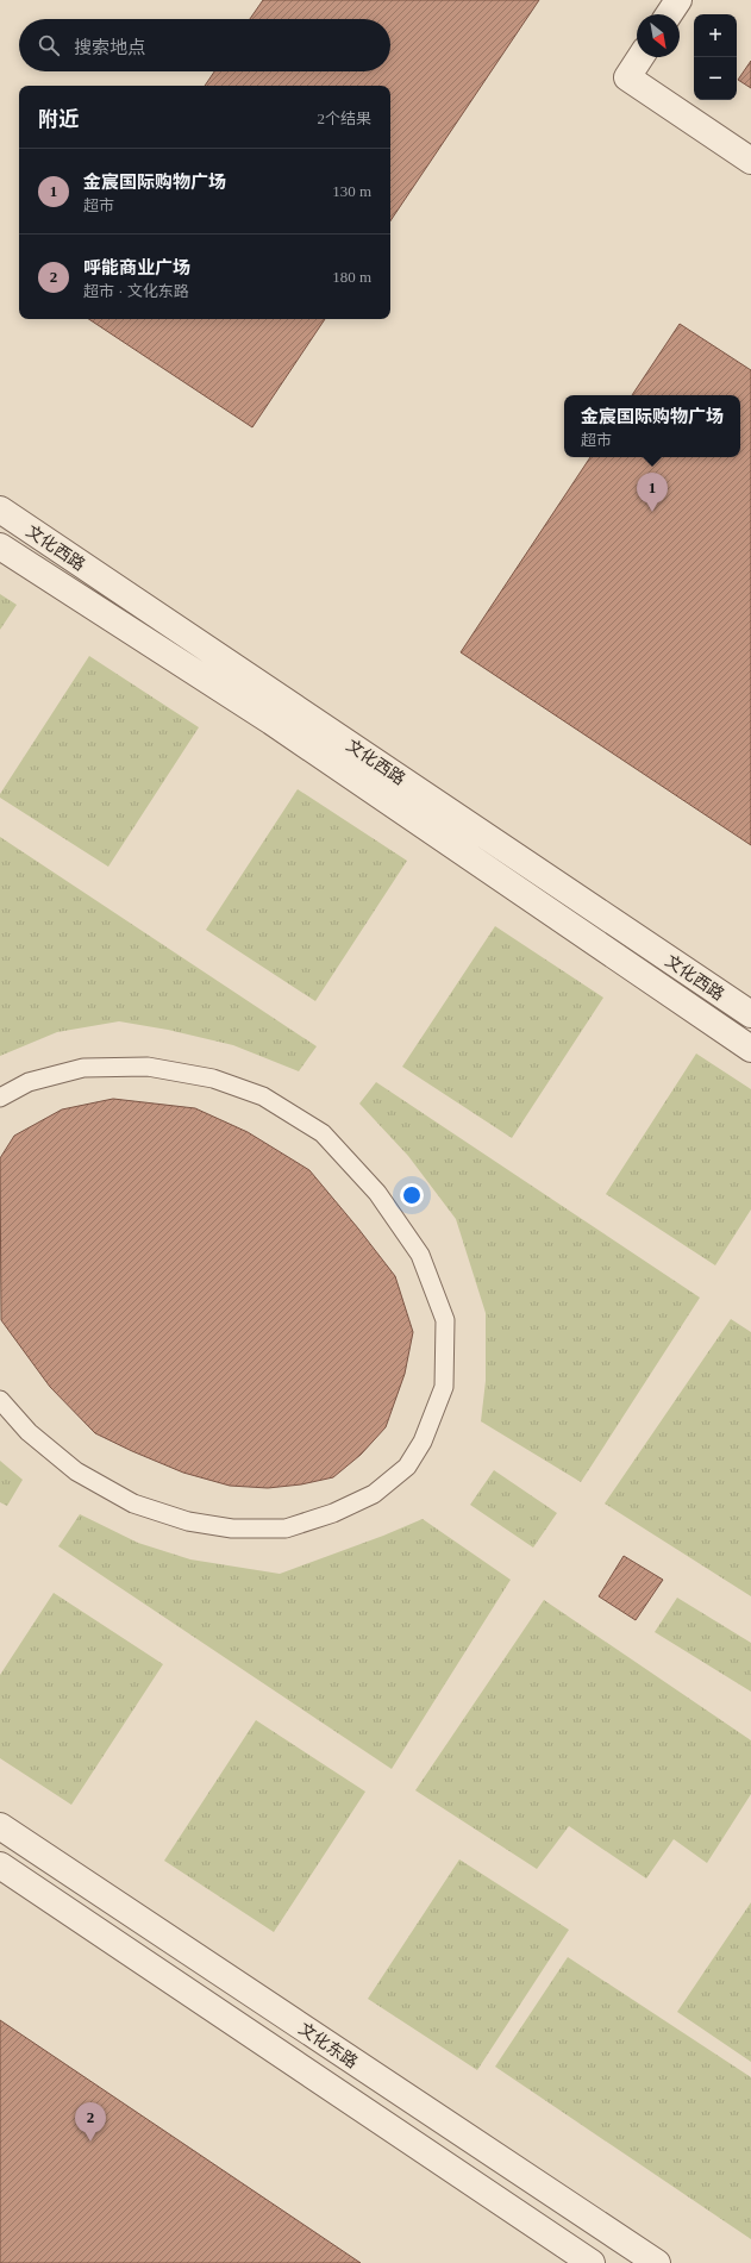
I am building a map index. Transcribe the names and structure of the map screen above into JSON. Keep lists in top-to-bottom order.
{
  "streets": {
    "street": ["文化西路", "文化东路"]
  },
  "north": "bottom right",
  "page": {
    "map_buttons": ["+", "−"],
    "search": "搜索地点",
    "heading": ["附近", "2个结果"],
    "list": [
      {
        "mark": "1",
        "name": "金宸国际购物广场",
        "note": "超市",
        "value": "130 m"
      },
      {
        "mark": "2",
        "name": "呼能商业广场",
        "note": "超市 · 文化东路",
        "value": "180 m"
      }
    ],
    "popup": ["金宸国际购物广场", "超市"],
    "pins": ["1", "2"]
  }
}
